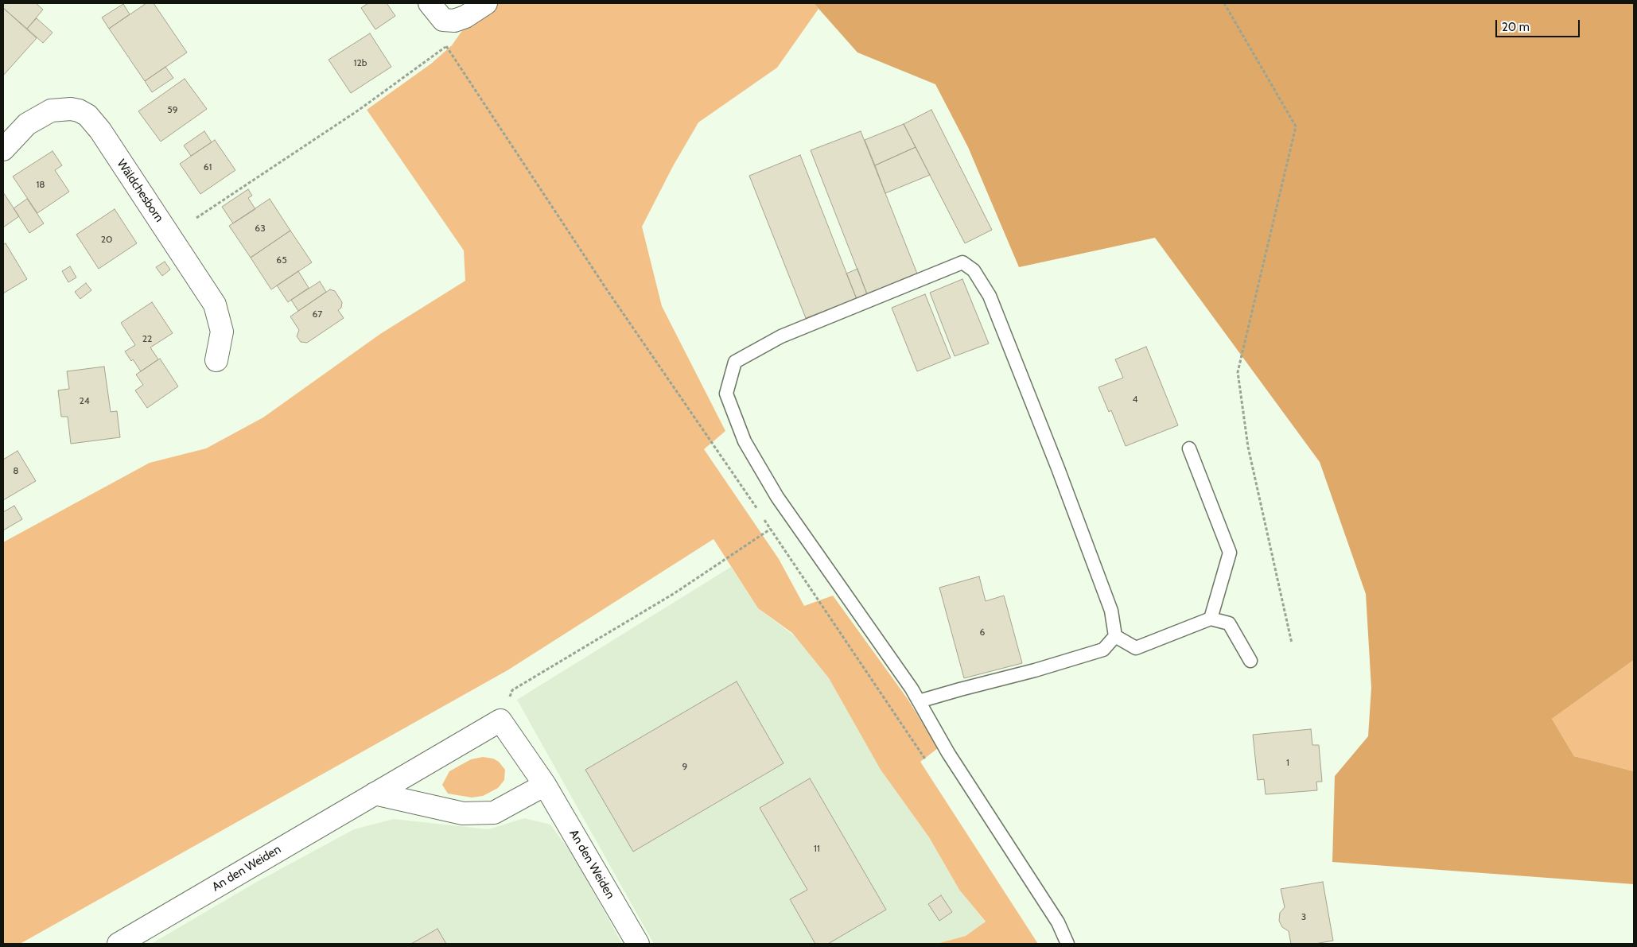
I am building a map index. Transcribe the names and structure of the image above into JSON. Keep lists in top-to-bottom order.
{
  "streets": {
    "street": ["Wäldchesborn", "An den Weiden"]
  },
  "house_numbers": [
    "12b",
    "59",
    "61",
    "18",
    "63",
    "20",
    "65",
    "67",
    "22",
    "4",
    "24",
    "8",
    "6",
    "1",
    "9",
    "11",
    "3"
  ],
  "scale_bar": "20 m"
}
